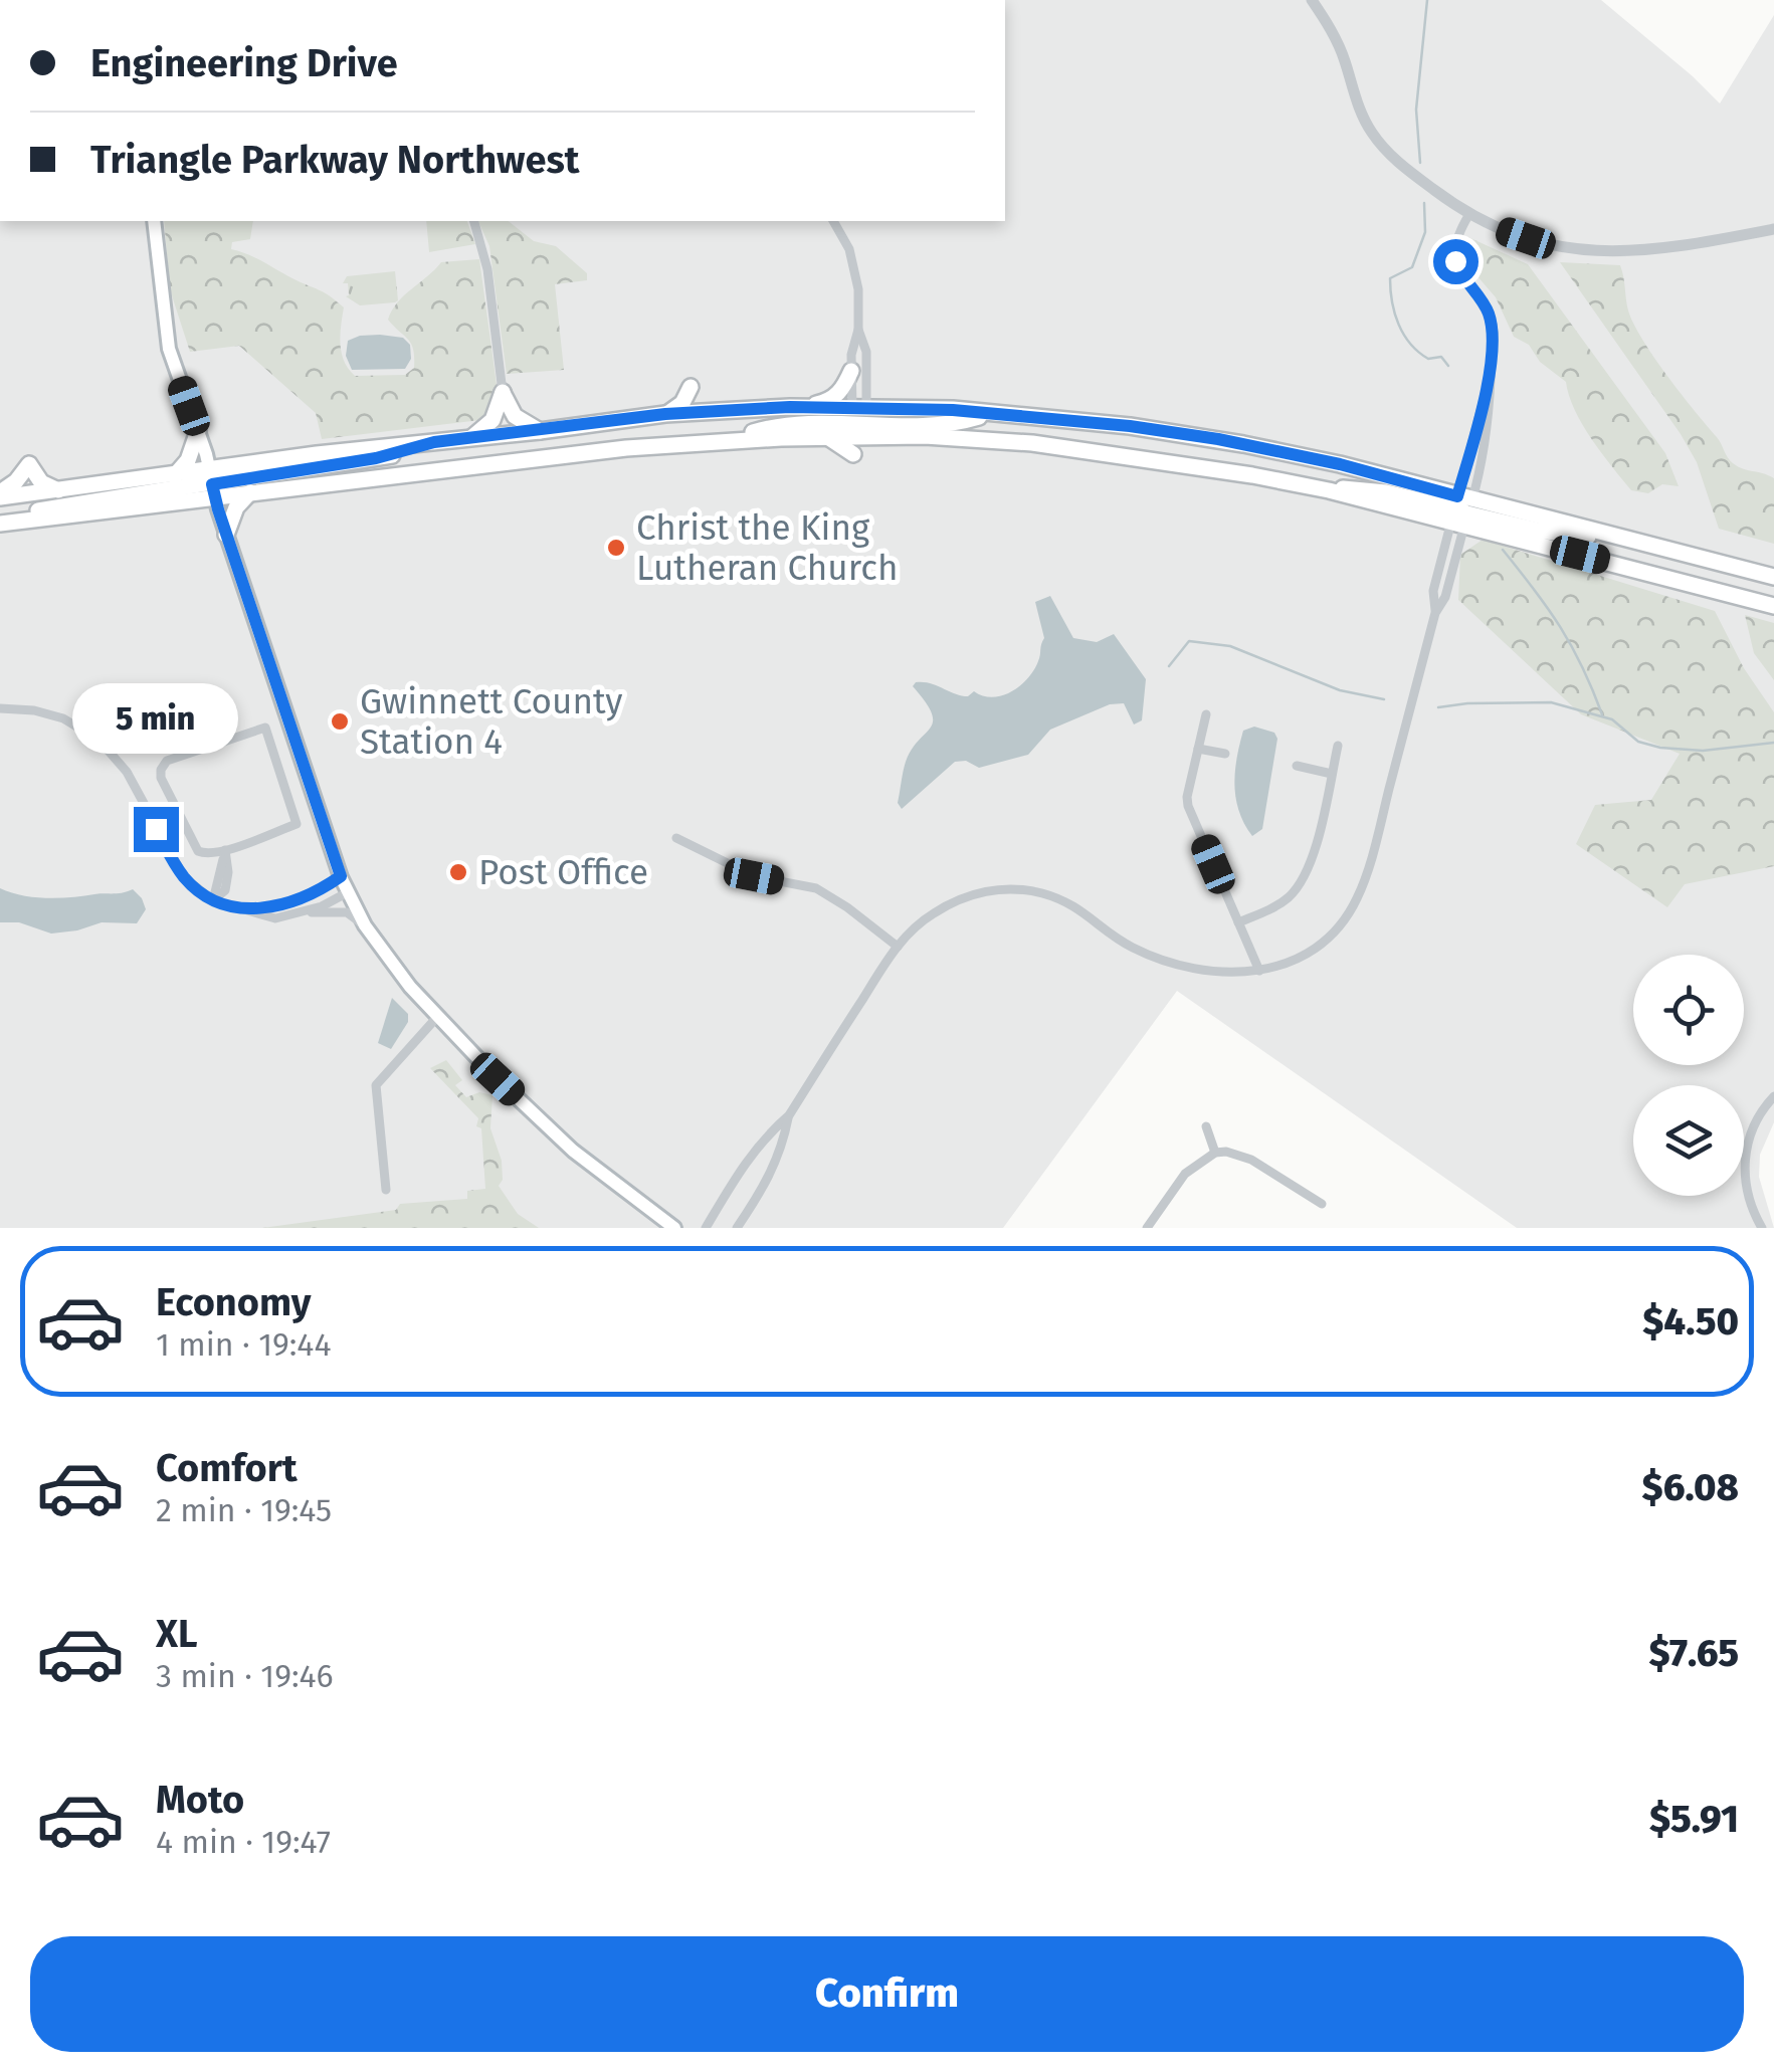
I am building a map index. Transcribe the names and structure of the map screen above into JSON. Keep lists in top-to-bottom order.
{
  "places": ["Christ the King Lutheran Church", "Gwinnett County Station 4", "Post Office"],
  "page": {
    "banner": ["Engineering Drive", "Triangle Parkway Northwest"],
    "bubble": "5 min",
    "list": [
      {
        "name": "Economy",
        "note": "1 min · 19:44",
        "value": "$4.50"
      },
      {
        "name": "Comfort",
        "note": "2 min · 19:45",
        "value": "$6.08"
      },
      {
        "name": "XL",
        "note": "3 min · 19:46",
        "value": "$7.65"
      },
      {
        "name": "Moto",
        "note": "4 min · 19:47",
        "value": "$5.91"
      }
    ],
    "buttons": "Confirm"
  }
}
